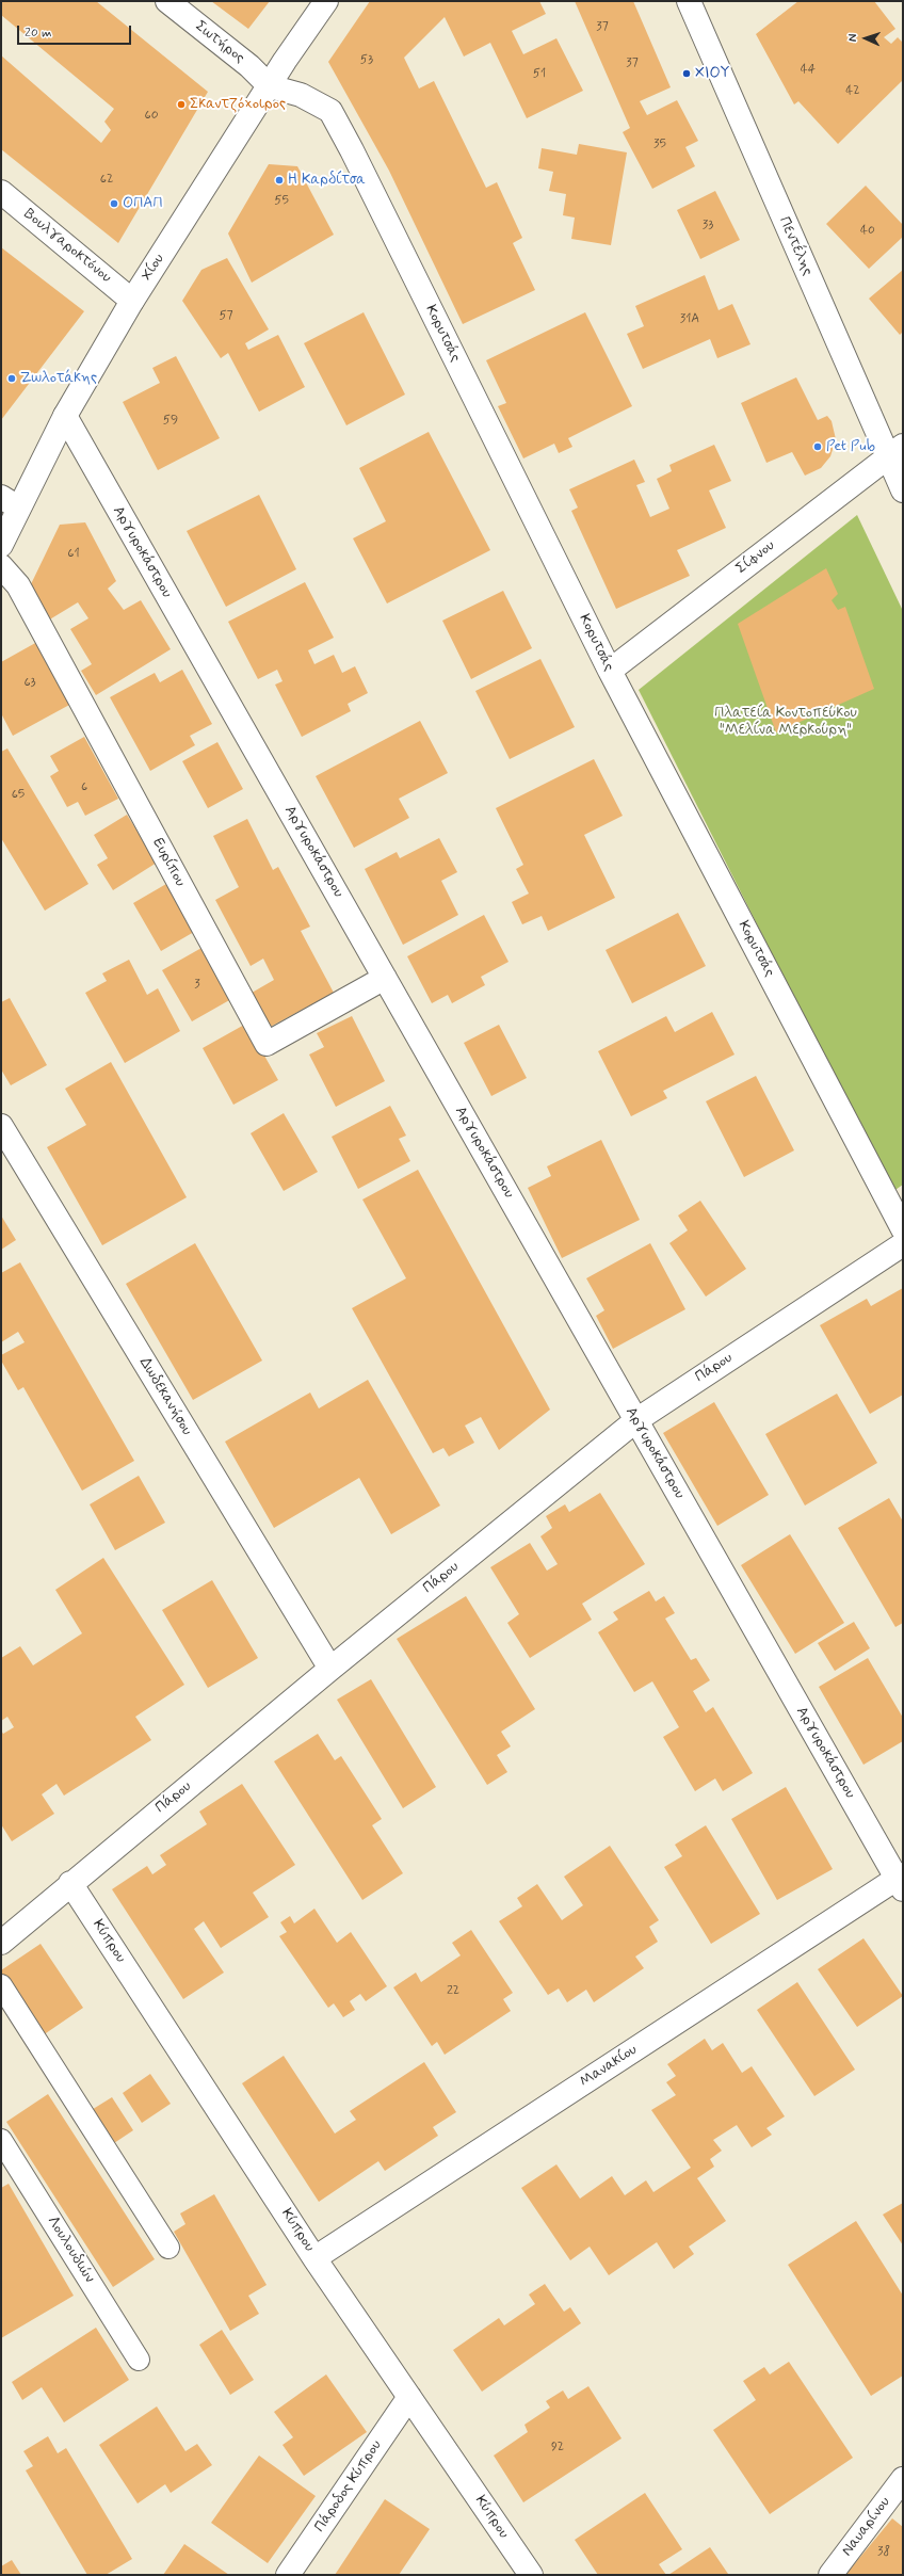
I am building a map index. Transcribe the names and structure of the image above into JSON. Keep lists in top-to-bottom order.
{
  "streets": {
    "street": [
      "Σωτήρος",
      "Βουλγαροκτόνου",
      "Πεντέλης",
      "Χίου",
      "Κορυτσάς",
      "Αργυροκάστρου",
      "Σίφνου",
      "Ευρίπου",
      "Πάρου",
      "Δωδεκανήσου",
      "Κύπρου",
      "Μανακίου",
      "Πάροδος Κύπρου",
      "Ναυαρίνου"
    ],
    "lane": ["Λουλουδιών"]
  },
  "crossings": [
    ["Σωτήρος", "Χίου"],
    ["Σωτήρος", "Κορυτσάς"],
    ["Βουλγαροκτόνου", "Χίου"],
    ["Πεντέλης", "Σίφνου"],
    ["Χίου", "Κορυτσάς"],
    ["Χίου", "Αργυροκάστρου"],
    ["Κορυτσάς", "Σίφνου"],
    ["Αργυροκάστρου", "Ευρίπου"],
    ["Αργυροκάστρου", "Πάρου"],
    ["Αργυροκάστρου", "Μανακίου"],
    ["Πάρου", "Δωδεκανήσου"],
    ["Πάρου", "Κύπρου"],
    ["Κύπρου", "Μανακίου"],
    ["Κύπρου", "Πάροδος Κύπρου"]
  ],
  "parks": ["Πλατεία Κοντοπεύκου \"Μελίνα Μερκούρη\""],
  "places": [
    "ΧΙΟΥ",
    "Σκαντζόχοιρος",
    "Η Καρδίτσα",
    "ΟΠΑΠ",
    "Ζωλοτάκης",
    "Pet Pub"
  ],
  "house_numbers": [
    "37",
    "53",
    "37",
    "44",
    "51",
    "42",
    "60",
    "35",
    "62",
    "55",
    "33",
    "40",
    "57",
    "31Α",
    "59",
    "61",
    "63",
    "6",
    "65",
    "3",
    "22",
    "92",
    "38"
  ],
  "scale_bar": "20 m",
  "north": "left"
}
